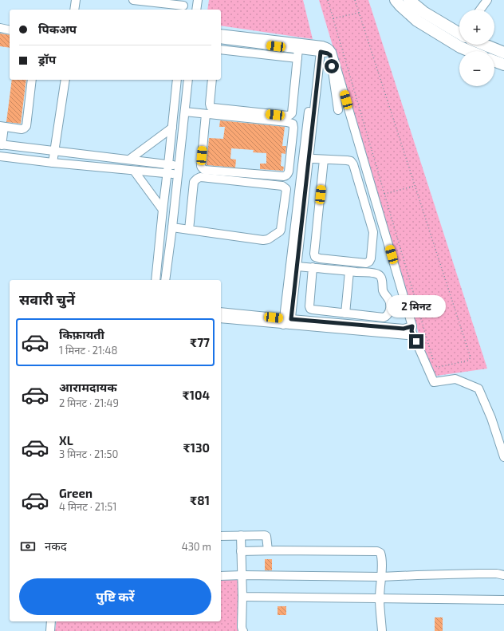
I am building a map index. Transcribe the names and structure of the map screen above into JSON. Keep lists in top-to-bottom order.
{
  "page": {
    "map_buttons": ["+", "−"],
    "banner": ["पिकअप", "ड्रॉप"],
    "heading": "सवारी चुनें",
    "bubble": "2 मिनट",
    "list": [
      {
        "name": "किफ़ायती",
        "note": "1 मिनट · 21:48",
        "value": "₹77"
      },
      {
        "name": "आरामदायक",
        "note": "2 मिनट · 21:49",
        "value": "₹104"
      },
      {
        "name": "XL",
        "note": "3 मिनट · 21:50",
        "value": "₹130"
      },
      {
        "name": "Green",
        "note": "4 मिनट · 21:51",
        "value": "₹81"
      }
    ],
    "pay": ["नकद", "430 m"],
    "buttons": "पुष्टि करें"
  }
}
